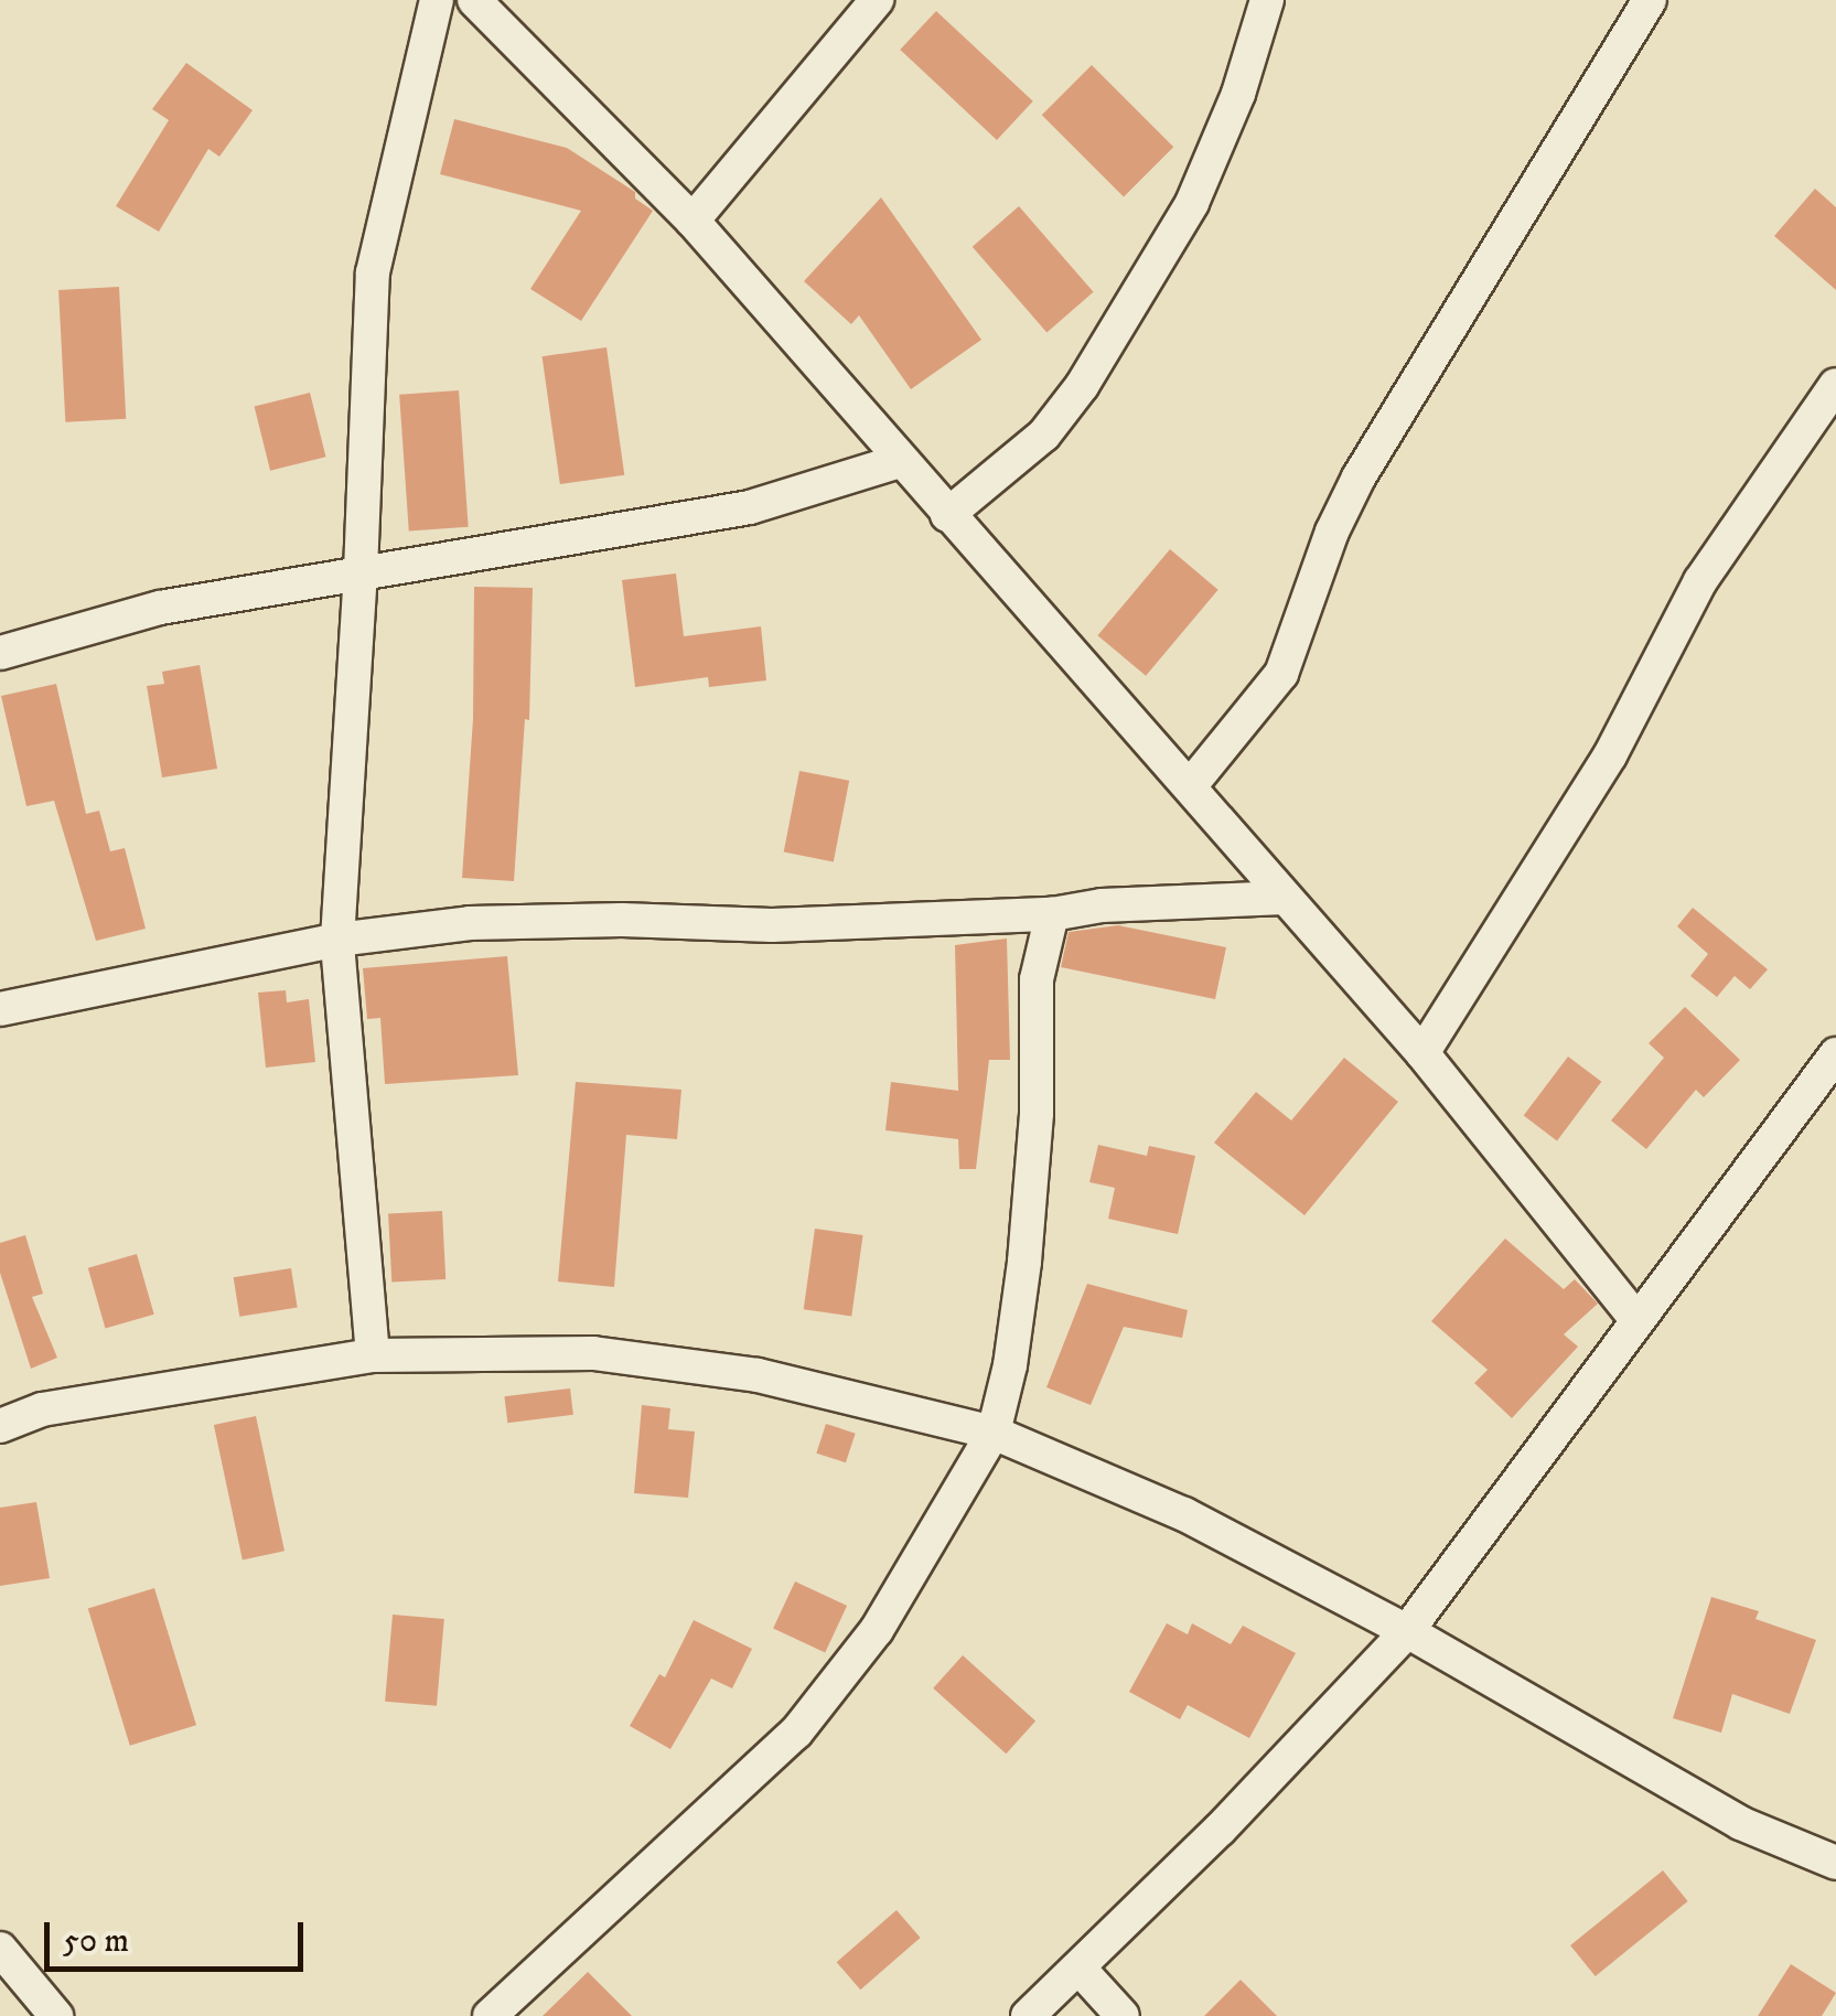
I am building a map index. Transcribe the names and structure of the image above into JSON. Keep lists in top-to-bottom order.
{
  "scale_bar": "50 m"
}
